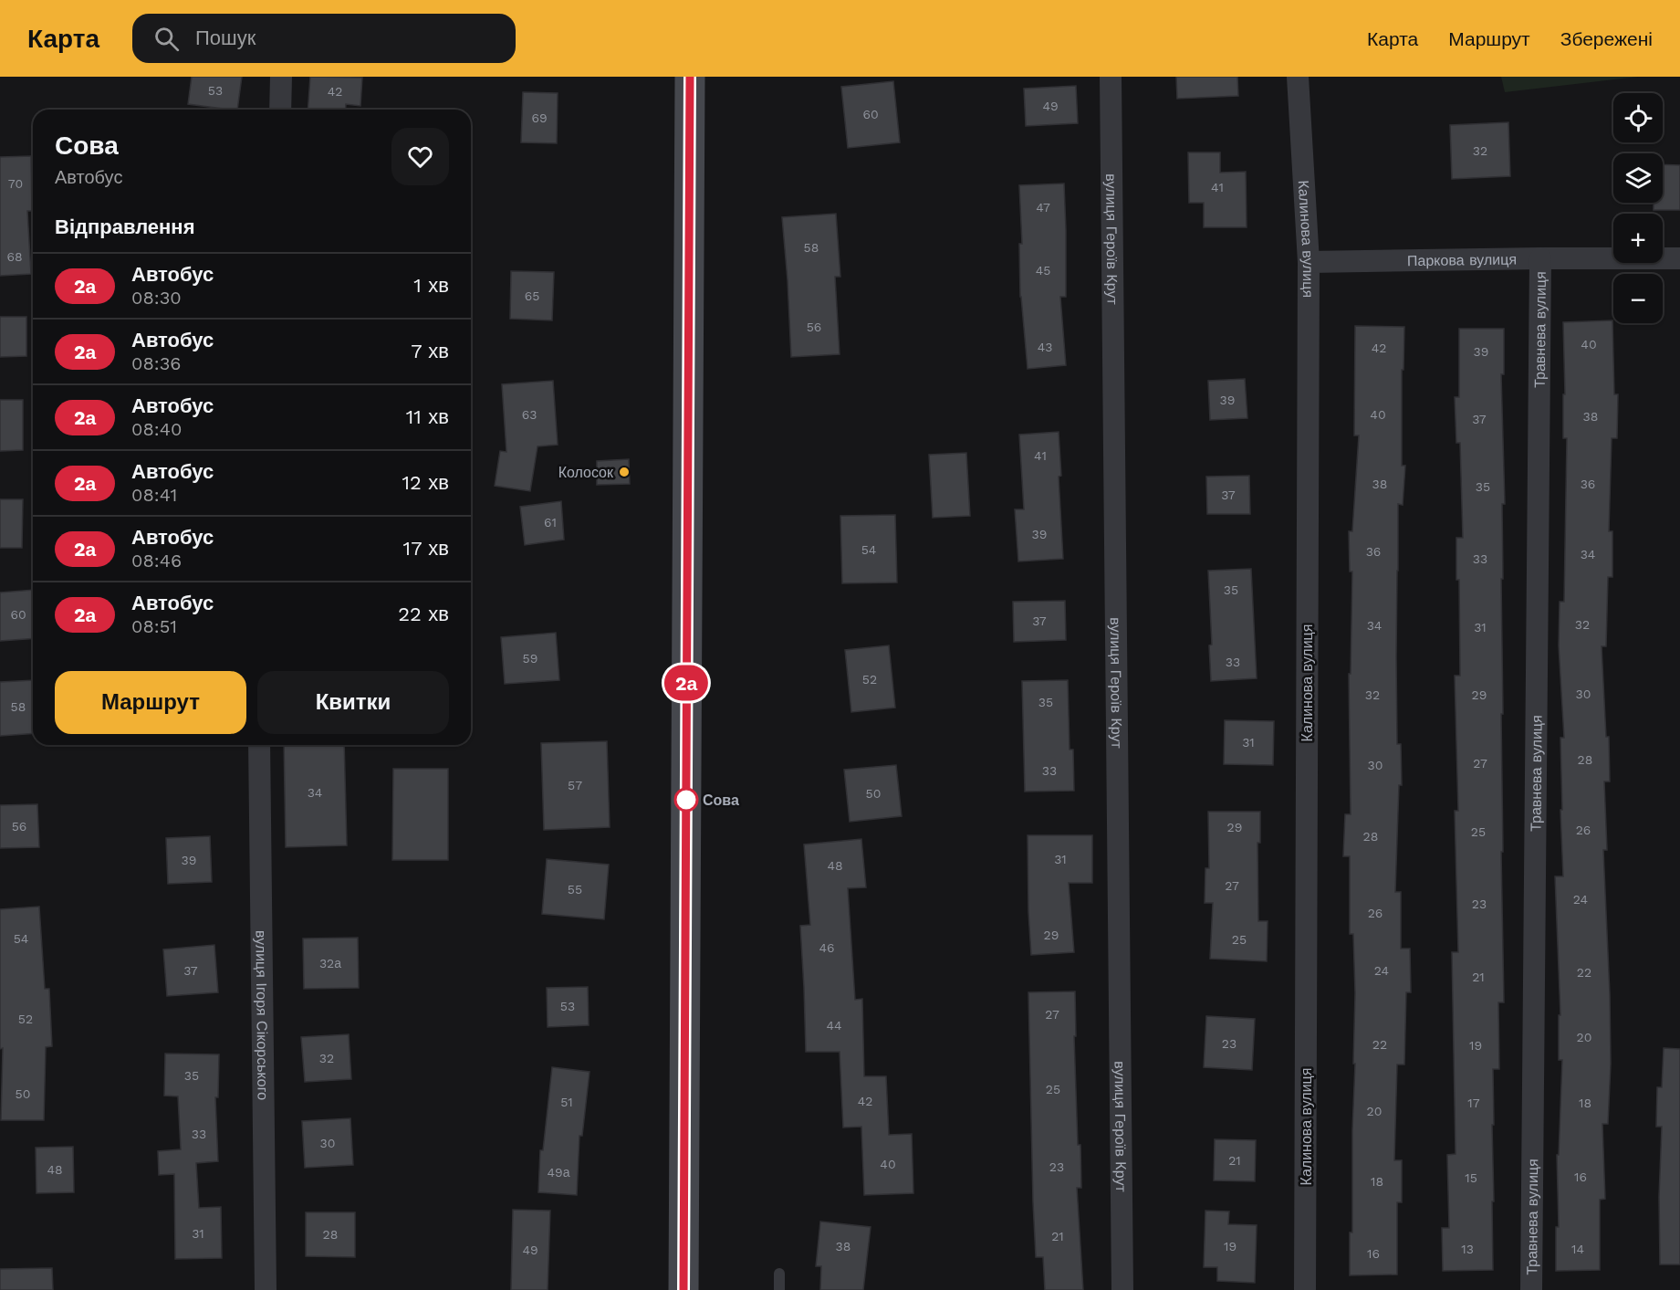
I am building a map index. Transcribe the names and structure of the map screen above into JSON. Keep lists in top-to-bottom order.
{
  "streets": {
    "street": [
      "Калинова вулиця",
      "вулиця Героїв Крут",
      "Паркова вулиця",
      "Травнева вулиця",
      "вулиця Ігоря Сікорського"
    ]
  },
  "crossings": [
    ["Калинова вулиця", "Паркова вулиця"],
    ["Паркова вулиця", "Травнева вулиця"]
  ],
  "places": ["Колосок", "Сова"],
  "lines": ["bus line 2а"],
  "house_numbers": [
    "53",
    "42",
    "49",
    "60",
    "69",
    "32",
    "70",
    "41",
    "47",
    "58",
    "68",
    "45",
    "65",
    "56",
    "40",
    "43",
    "42",
    "39",
    "39",
    "63",
    "40",
    "38",
    "37",
    "41",
    "38",
    "36",
    "35",
    "37",
    "61",
    "39",
    "54",
    "36",
    "34",
    "33",
    "35",
    "60",
    "37",
    "32",
    "34",
    "31",
    "59",
    "33",
    "52",
    "30",
    "32",
    "29",
    "35",
    "58",
    "31",
    "28",
    "27",
    "30",
    "33",
    "57",
    "34",
    "50",
    "56",
    "29",
    "26",
    "25",
    "28",
    "31",
    "39",
    "48",
    "27",
    "55",
    "24",
    "23",
    "26",
    "29",
    "54",
    "25",
    "46",
    "32а",
    "37",
    "24",
    "22",
    "21",
    "53",
    "27",
    "52",
    "44",
    "20",
    "23",
    "22",
    "19",
    "32",
    "35",
    "25",
    "50",
    "42",
    "51",
    "17",
    "18",
    "20",
    "33",
    "30",
    "21",
    "40",
    "23",
    "48",
    "49а",
    "16",
    "15",
    "18",
    "31",
    "28",
    "21",
    "38",
    "19",
    "13",
    "14",
    "49",
    "16"
  ],
  "page": {
    "header": "Карта",
    "search": "Пошук",
    "nav": ["Карта", "Маршрут", "Збережені"],
    "on_map": "2а",
    "map_buttons": ["+", "−"],
    "heading": [
      ["Сова", "Автобус"],
      "Відправлення"
    ],
    "list": [
      {
        "mark": "2а",
        "name": "Автобус",
        "note": "08:30",
        "value": "1 хв"
      },
      {
        "mark": "2а",
        "name": "Автобус",
        "note": "08:36",
        "value": "7 хв"
      },
      {
        "mark": "2а",
        "name": "Автобус",
        "note": "08:40",
        "value": "11 хв"
      },
      {
        "mark": "2а",
        "name": "Автобус",
        "note": "08:41",
        "value": "12 хв"
      },
      {
        "mark": "2а",
        "name": "Автобус",
        "note": "08:46",
        "value": "17 хв"
      },
      {
        "mark": "2а",
        "name": "Автобус",
        "note": "08:51",
        "value": "22 хв"
      }
    ],
    "buttons": ["Маршрут", "Квитки"]
  }
}
